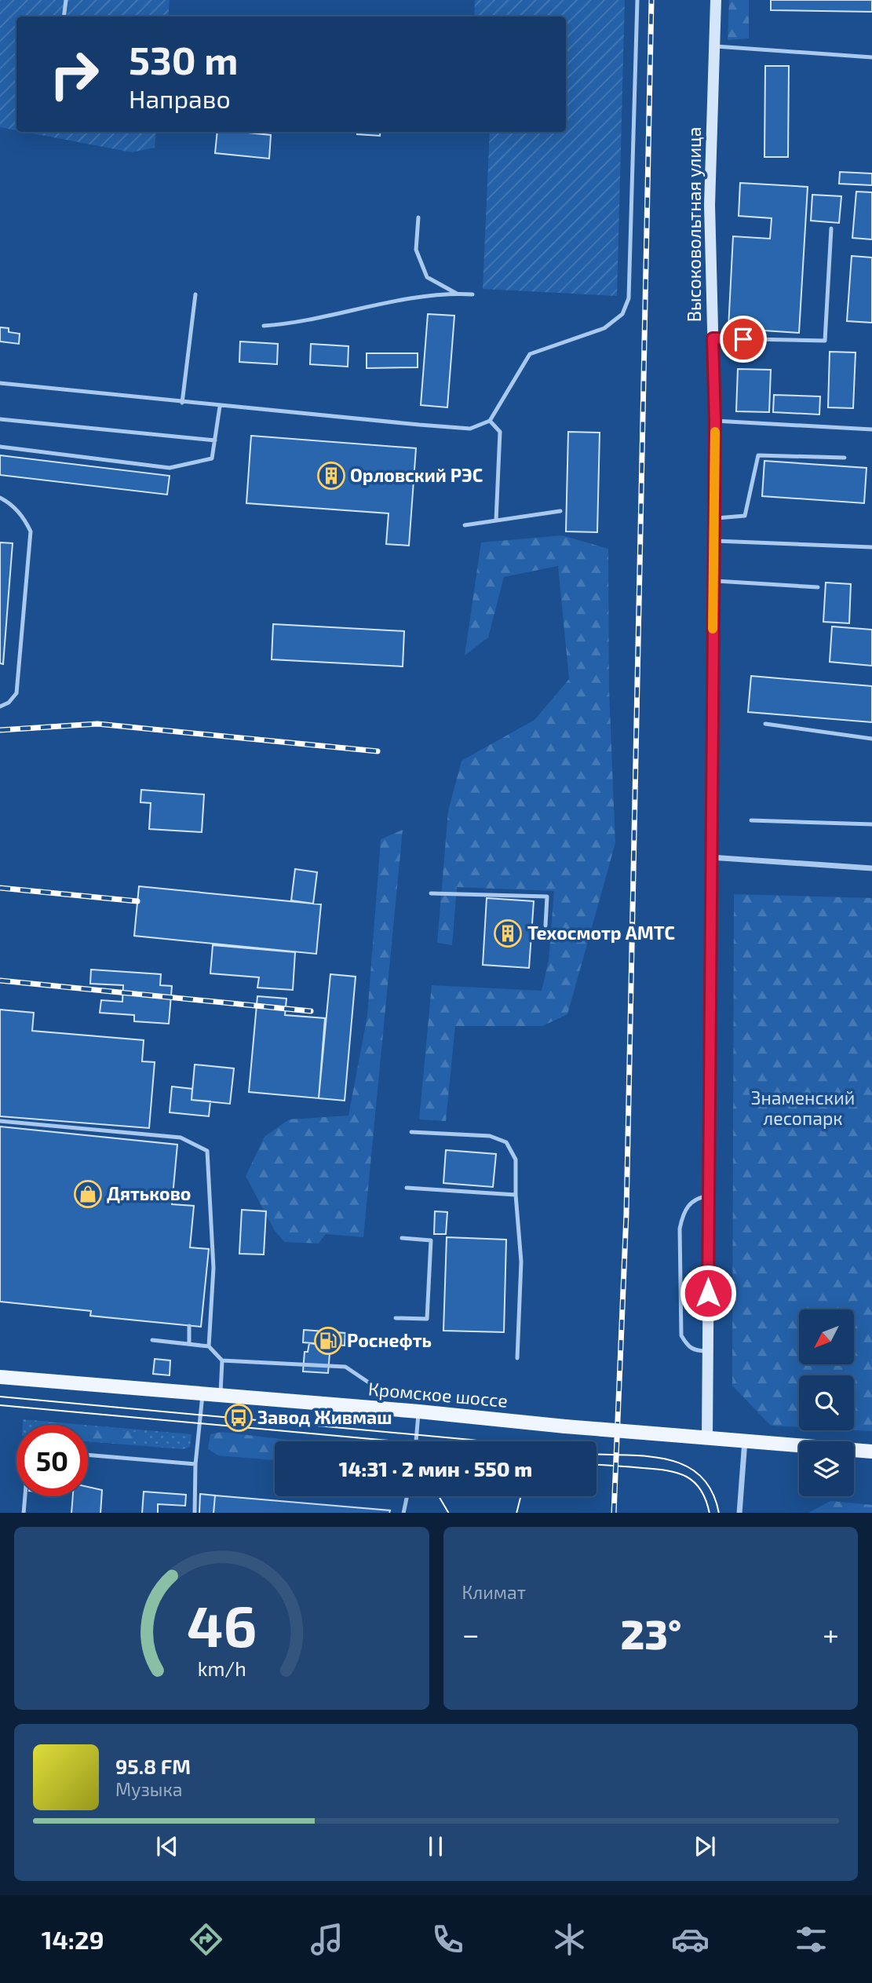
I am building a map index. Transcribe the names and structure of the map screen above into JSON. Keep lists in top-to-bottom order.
{
  "streets": {
    "main road": ["Высоковольтная улица", "Кромское шоссе"]
  },
  "crossings": [
    ["Высоковольтная улица", "Кромское шоссе"]
  ],
  "parks": ["Знаменский лесопарк"],
  "places": {
    "building": ["Орловский РЭС", "Техосмотр АМТС"],
    "shop": ["Дятьково"],
    "fuel station": ["Роснефть"],
    "bus stop": ["Завод Живмаш"]
  },
  "north": "bottom left",
  "page": {
    "turn": ["530 m", "Направо"],
    "limit": "50",
    "trip": "14:31 · 2 мин · 550 m",
    "tile": "Климат",
    "heat": ["−", "23°", "+"],
    "song": ["95.8 FM", "Музыка"],
    "tabs": "14:29",
    "gauge": ["46", "km/h"]
  }
}
